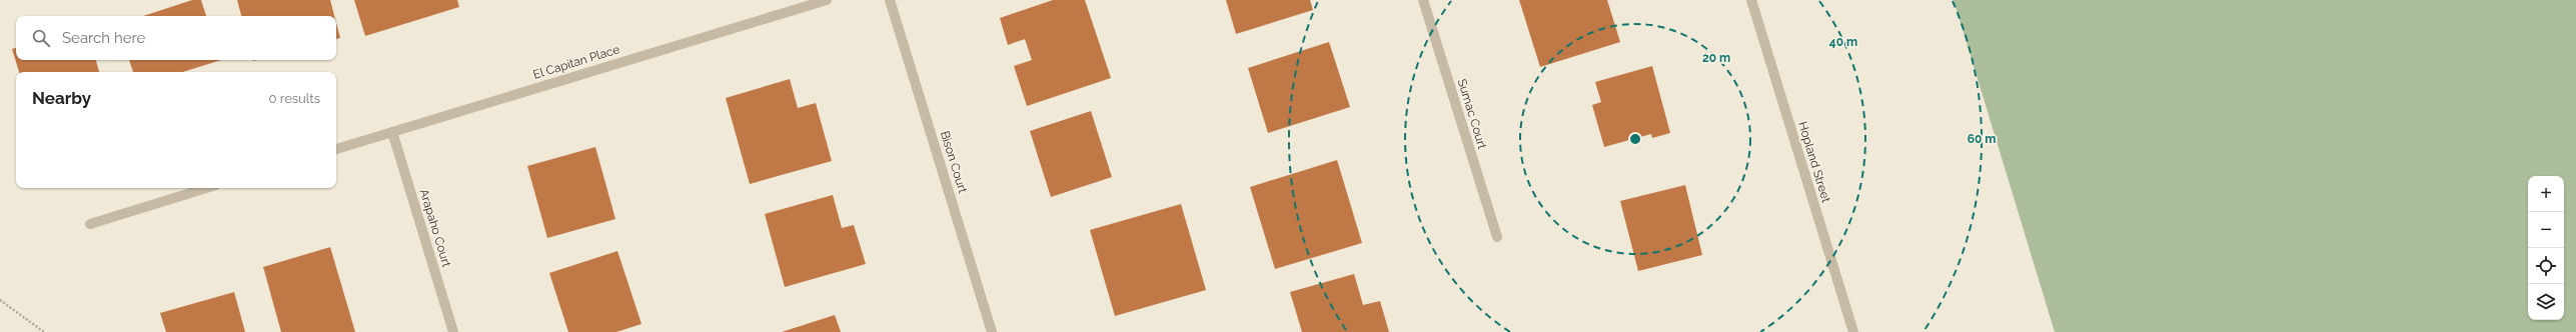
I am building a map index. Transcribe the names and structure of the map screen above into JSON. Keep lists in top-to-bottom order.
{
  "streets": {
    "street": [
      "El Capitan Place",
      "Sumac Court",
      "Bison Court",
      "Hopland Street",
      "Arapaho Court"
    ]
  },
  "crossings": [
    ["El Capitan Place", "Arapaho Court"]
  ],
  "page": {
    "search": "Search here",
    "heading": ["Nearby", "0 results"],
    "map_buttons": ["+", "−"]
  },
  "rings": ["40 m", "20 m", "60 m"]
}
